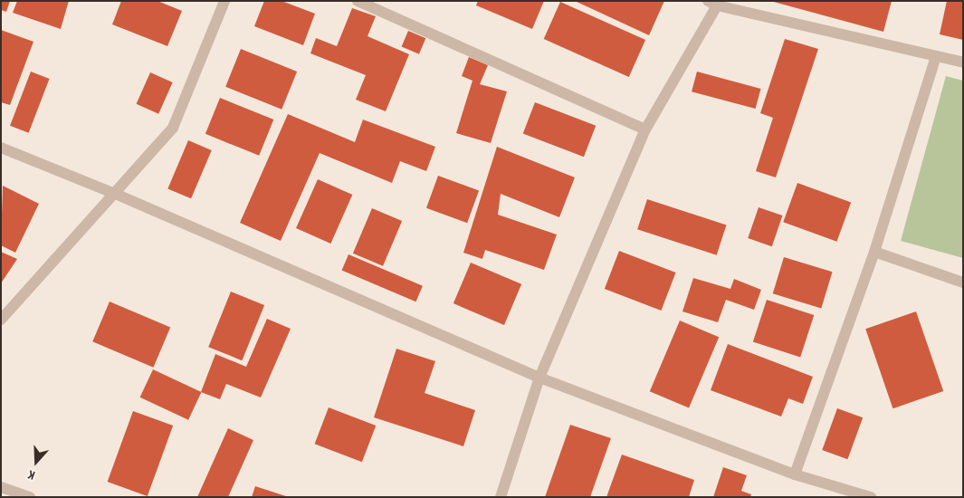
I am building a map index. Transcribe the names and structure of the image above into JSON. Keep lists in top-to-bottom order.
{
  "north": "bottom"
}
